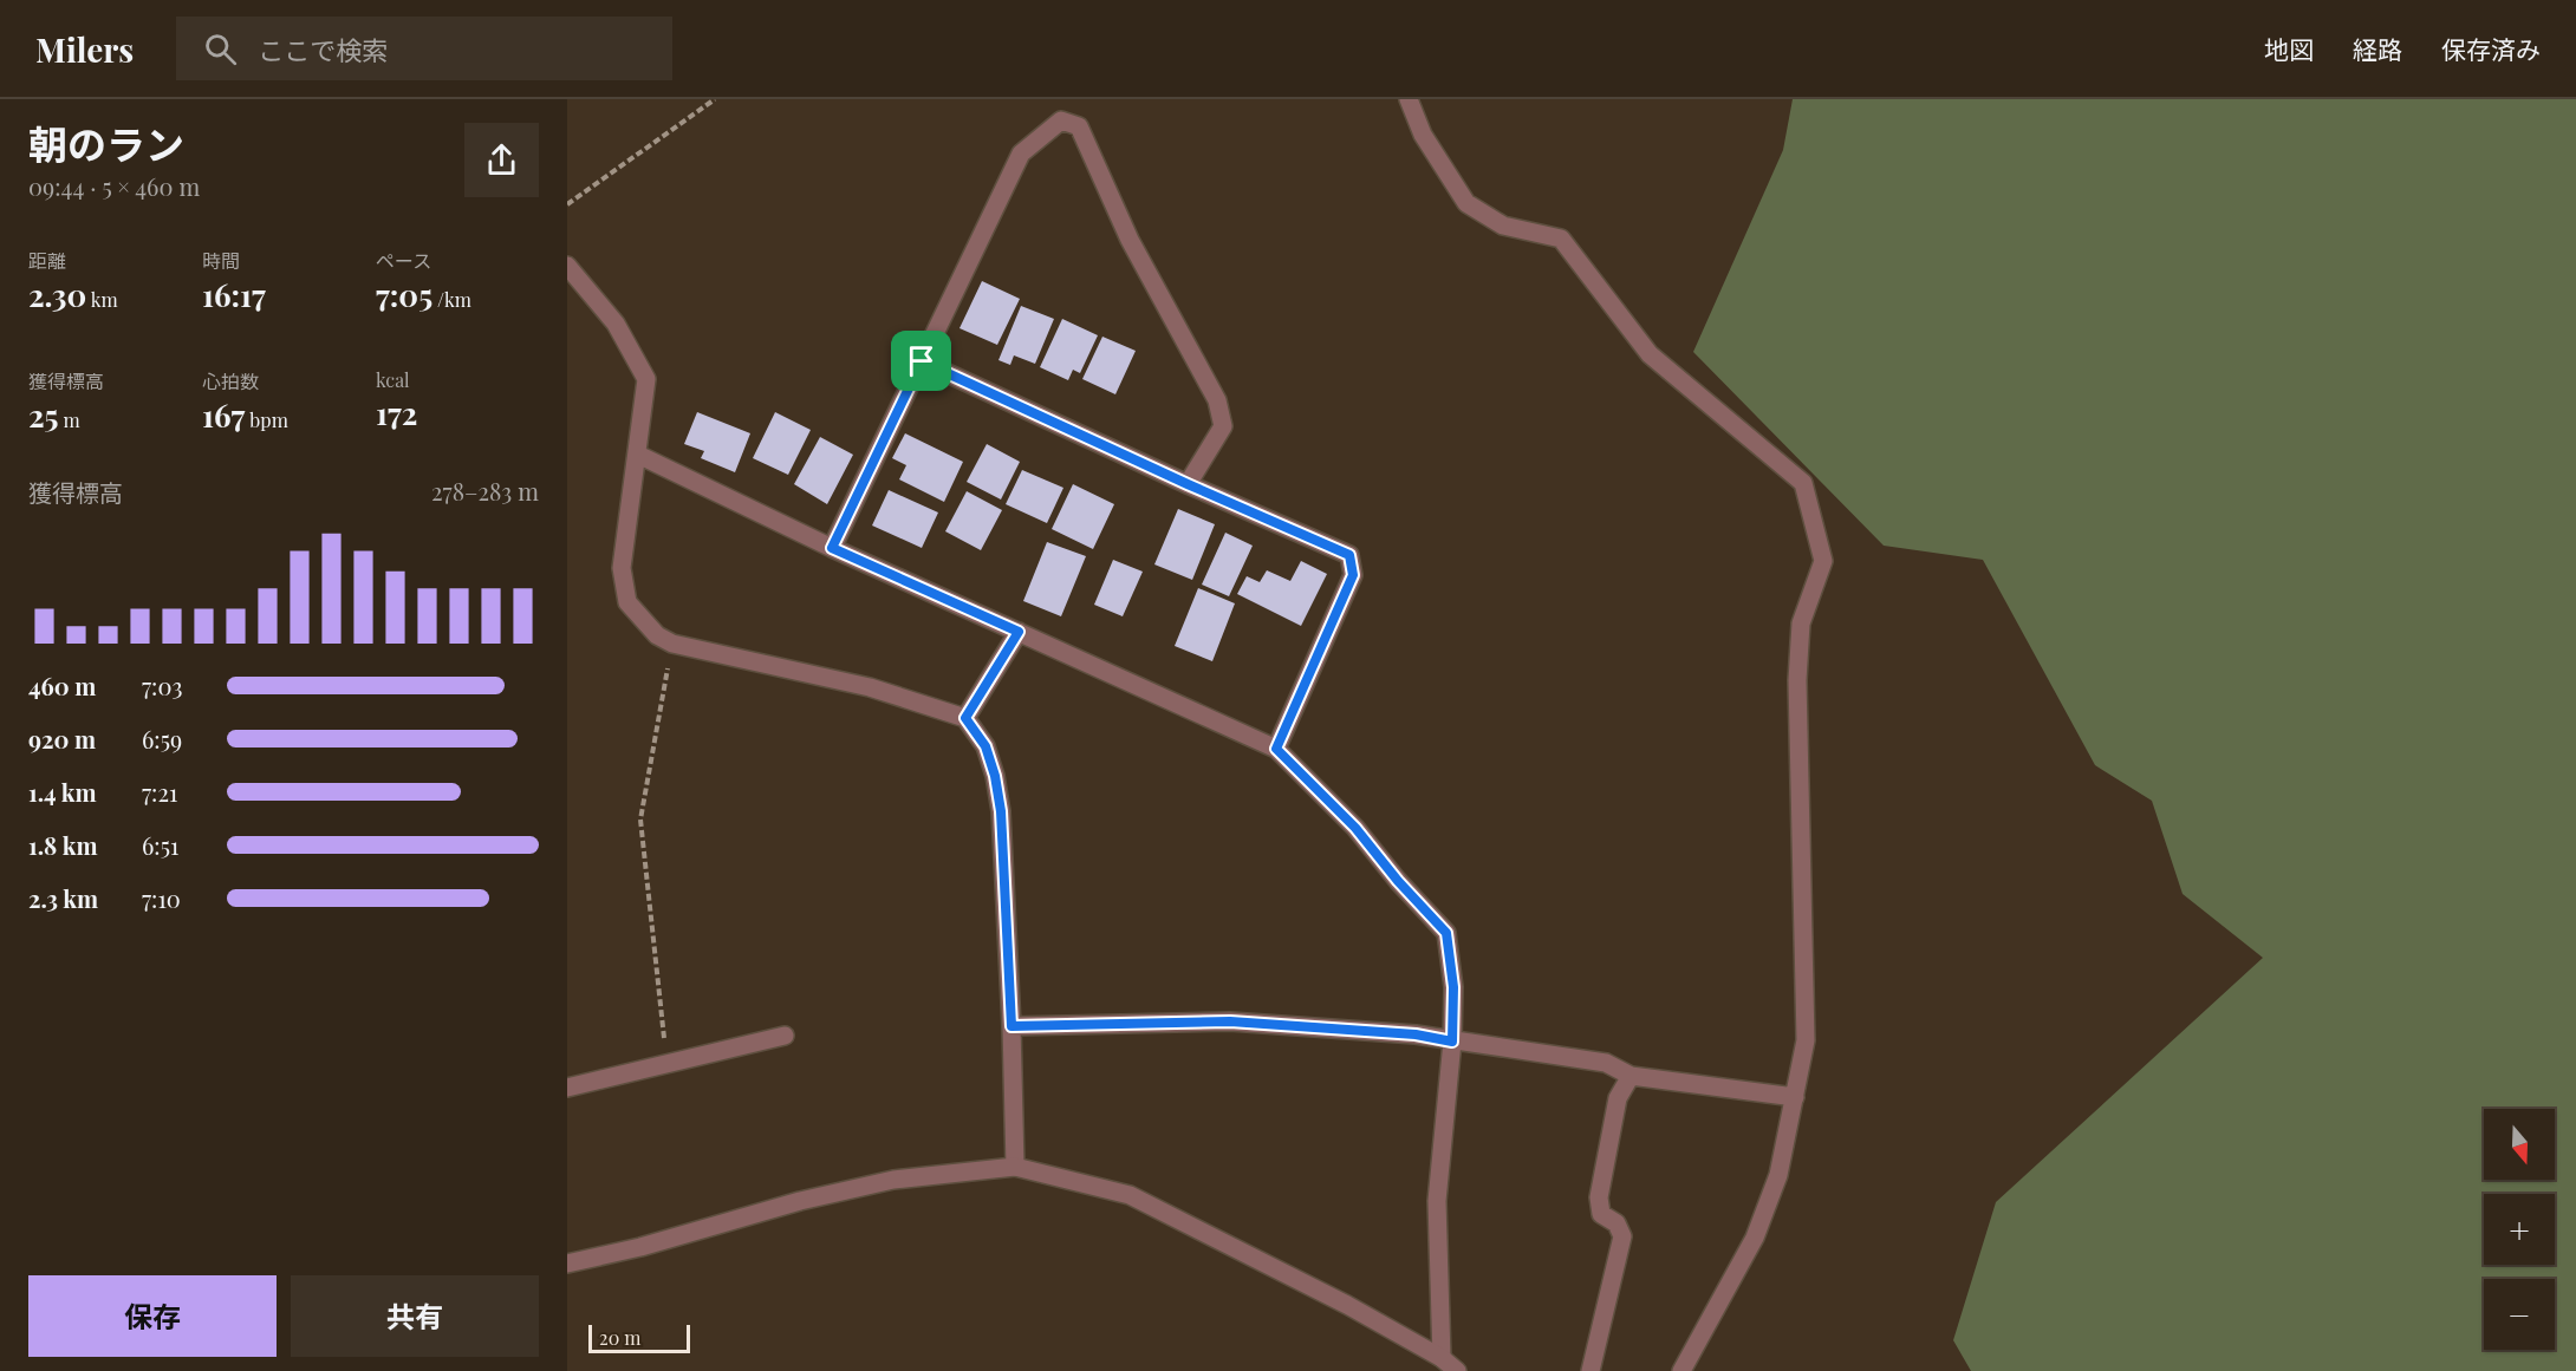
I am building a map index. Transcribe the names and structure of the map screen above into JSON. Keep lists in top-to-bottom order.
{
  "scale_bar": "20 m",
  "north": "bottom",
  "page": {
    "header": "Milers",
    "search": "ここで検索",
    "nav": ["地図", "経路", "保存済み"],
    "heading": ["朝のラン", "09:44 · 5 × 460 m"],
    "stats": [
      ["距離", "2.30 km"],
      ["時間", "16:17"],
      ["ペース", "7:05 /km"],
      ["獲得標高", "25 m"],
      ["心拍数", "167 bpm"],
      ["kcal", "172"]
    ],
    "chart": ["獲得標高", "278–283 m"],
    "list": [
      {
        "name": "460 m",
        "note": "7:03"
      },
      {
        "name": "920 m",
        "note": "6:59"
      },
      {
        "name": "1.4 km",
        "note": "7:21"
      },
      {
        "name": "1.8 km",
        "note": "6:51"
      },
      {
        "name": "2.3 km",
        "note": "7:10"
      }
    ],
    "map_buttons": ["+", "−"],
    "buttons": ["保存", "共有"],
    "scale": "20 m"
  }
}
